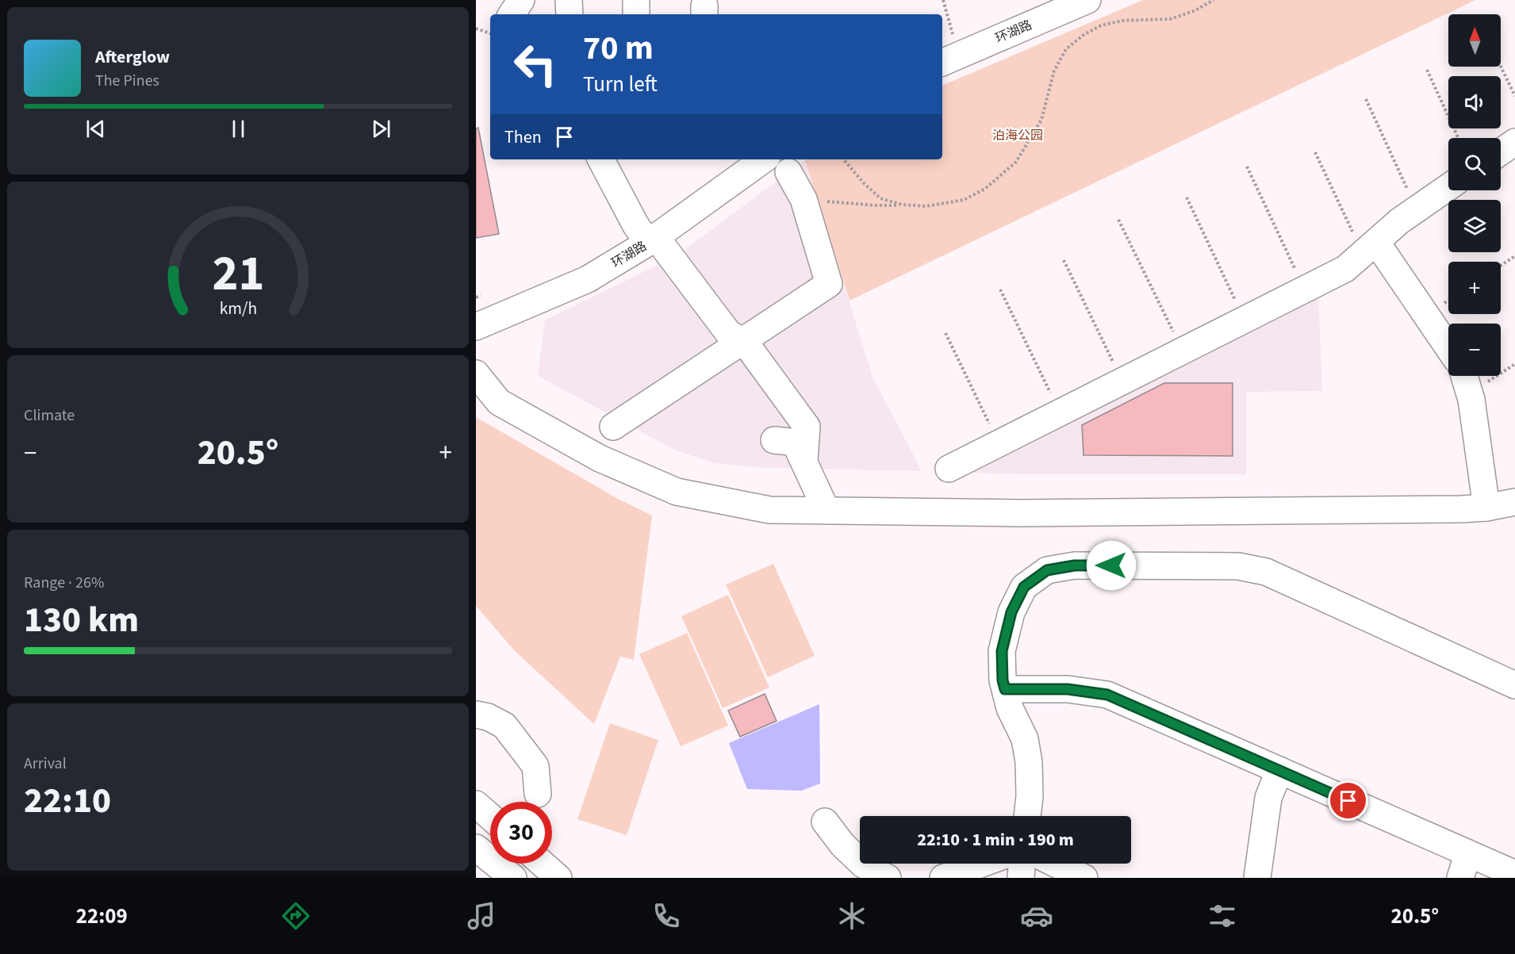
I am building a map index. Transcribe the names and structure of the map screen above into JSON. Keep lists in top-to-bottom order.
{
  "streets": {
    "street": ["环湖路"]
  },
  "parks": ["泊海公园"],
  "north": "top",
  "page": {
    "map_buttons": ["+", "−"],
    "turn": ["70 m", "Turn left"],
    "song": ["Afterglow", "The Pines"],
    "then": "Then",
    "tile": [
      "Climate",
      ["Range · 26%", "130 km"],
      ["Arrival", "22:10"]
    ],
    "heat": ["−", "20.5°", "+"],
    "limit": "30",
    "trip": "22:10 · 1 min · 190 m",
    "tabs": ["22:09", "20.5°"],
    "gauge": ["21", "km/h"]
  }
}
